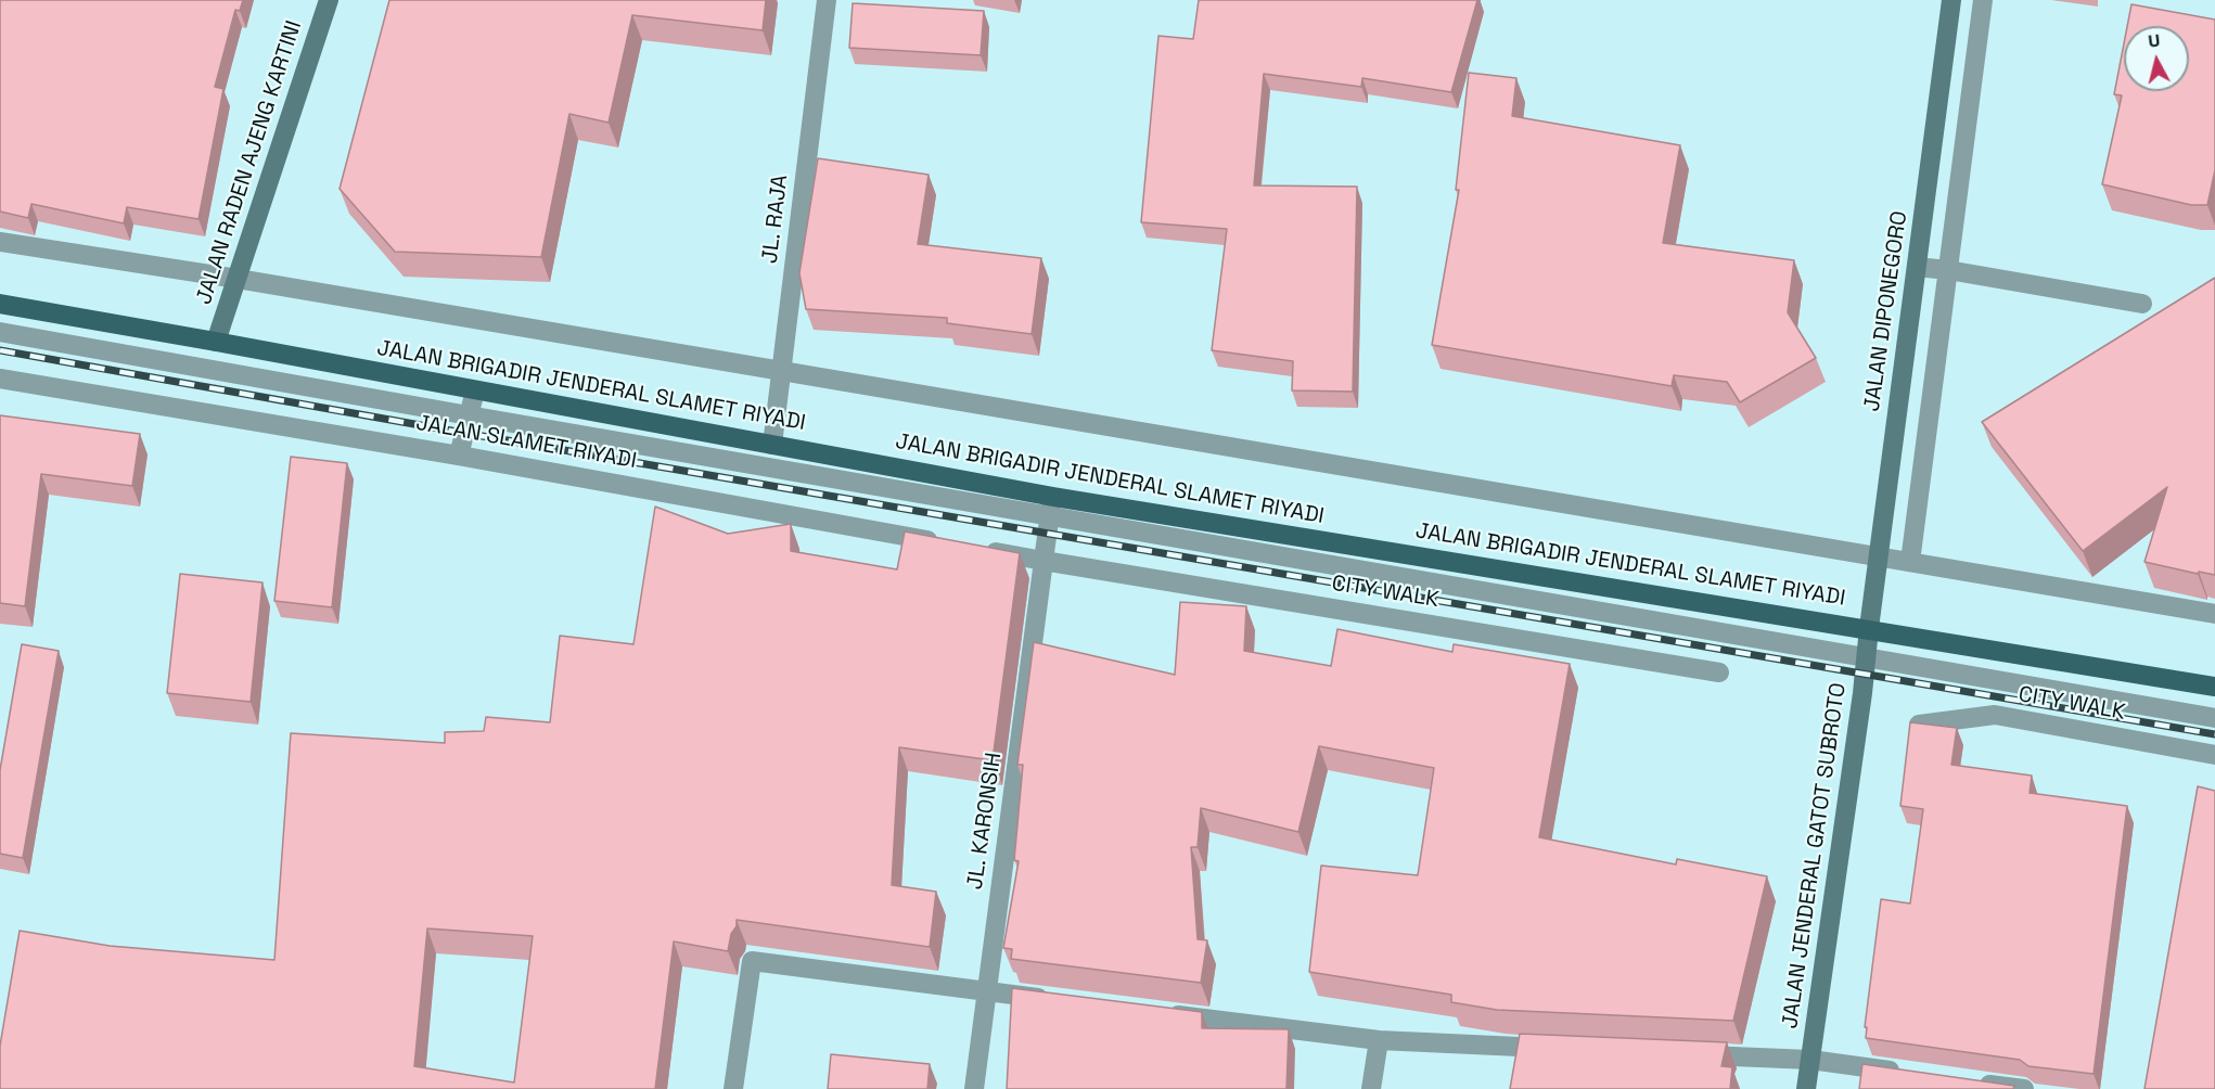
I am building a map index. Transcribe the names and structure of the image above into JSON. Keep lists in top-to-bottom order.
{
  "streets": {
    "main road": [
      "JALAN RADEN AJENG KARTINI",
      "JALAN DIPONEGORO",
      "JALAN BRIGADIR JENDERAL SLAMET RIYADI",
      "JALAN JENDERAL GATOT SUBROTO"
    ],
    "street": [
      "JL. RAJA",
      "JALAN SLAMET RIYADI",
      "CITY WALK",
      "JL. KARONSIH"
    ]
  },
  "crossings": [
    ["JALAN RADEN AJENG KARTINI", "JALAN BRIGADIR JENDERAL SLAMET RIYADI"],
    ["JL. RAJA", "JALAN BRIGADIR JENDERAL SLAMET RIYADI"],
    ["JALAN DIPONEGORO", "JALAN BRIGADIR JENDERAL SLAMET RIYADI"],
    ["JALAN DIPONEGORO", "JALAN JENDERAL GATOT SUBROTO"],
    ["JALAN BRIGADIR JENDERAL SLAMET RIYADI", "JL. KARONSIH"],
    ["JALAN BRIGADIR JENDERAL SLAMET RIYADI", "JALAN JENDERAL GATOT SUBROTO"],
    ["CITY WALK", "JL. KARONSIH"]
  ],
  "north": "top"
}
